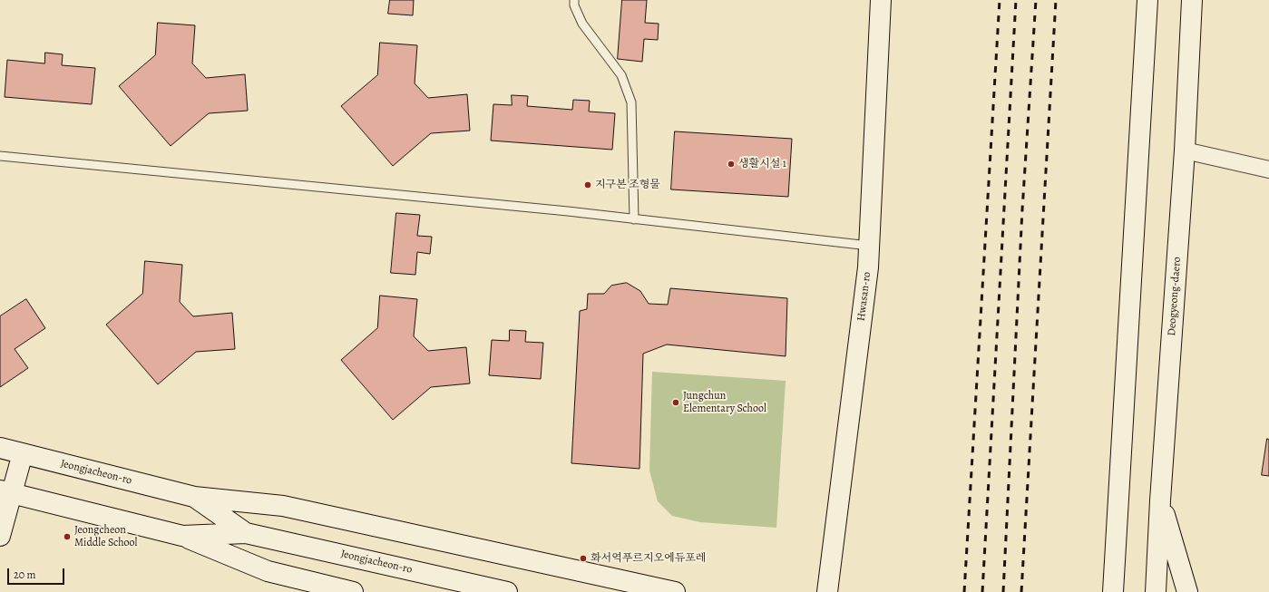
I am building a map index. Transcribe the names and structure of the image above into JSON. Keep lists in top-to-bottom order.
{
  "streets": {
    "street": ["Hwasan-ro", "Deogyeong-daero", "Jeongjacheon-ro"]
  },
  "places": [
    "생활시설 1",
    "지구본 조형물",
    "Jungchun Elementary School",
    "Jeongcheon Middle School",
    "화서역푸르지오에듀포레"
  ],
  "scale_bar": "20 m"
}
